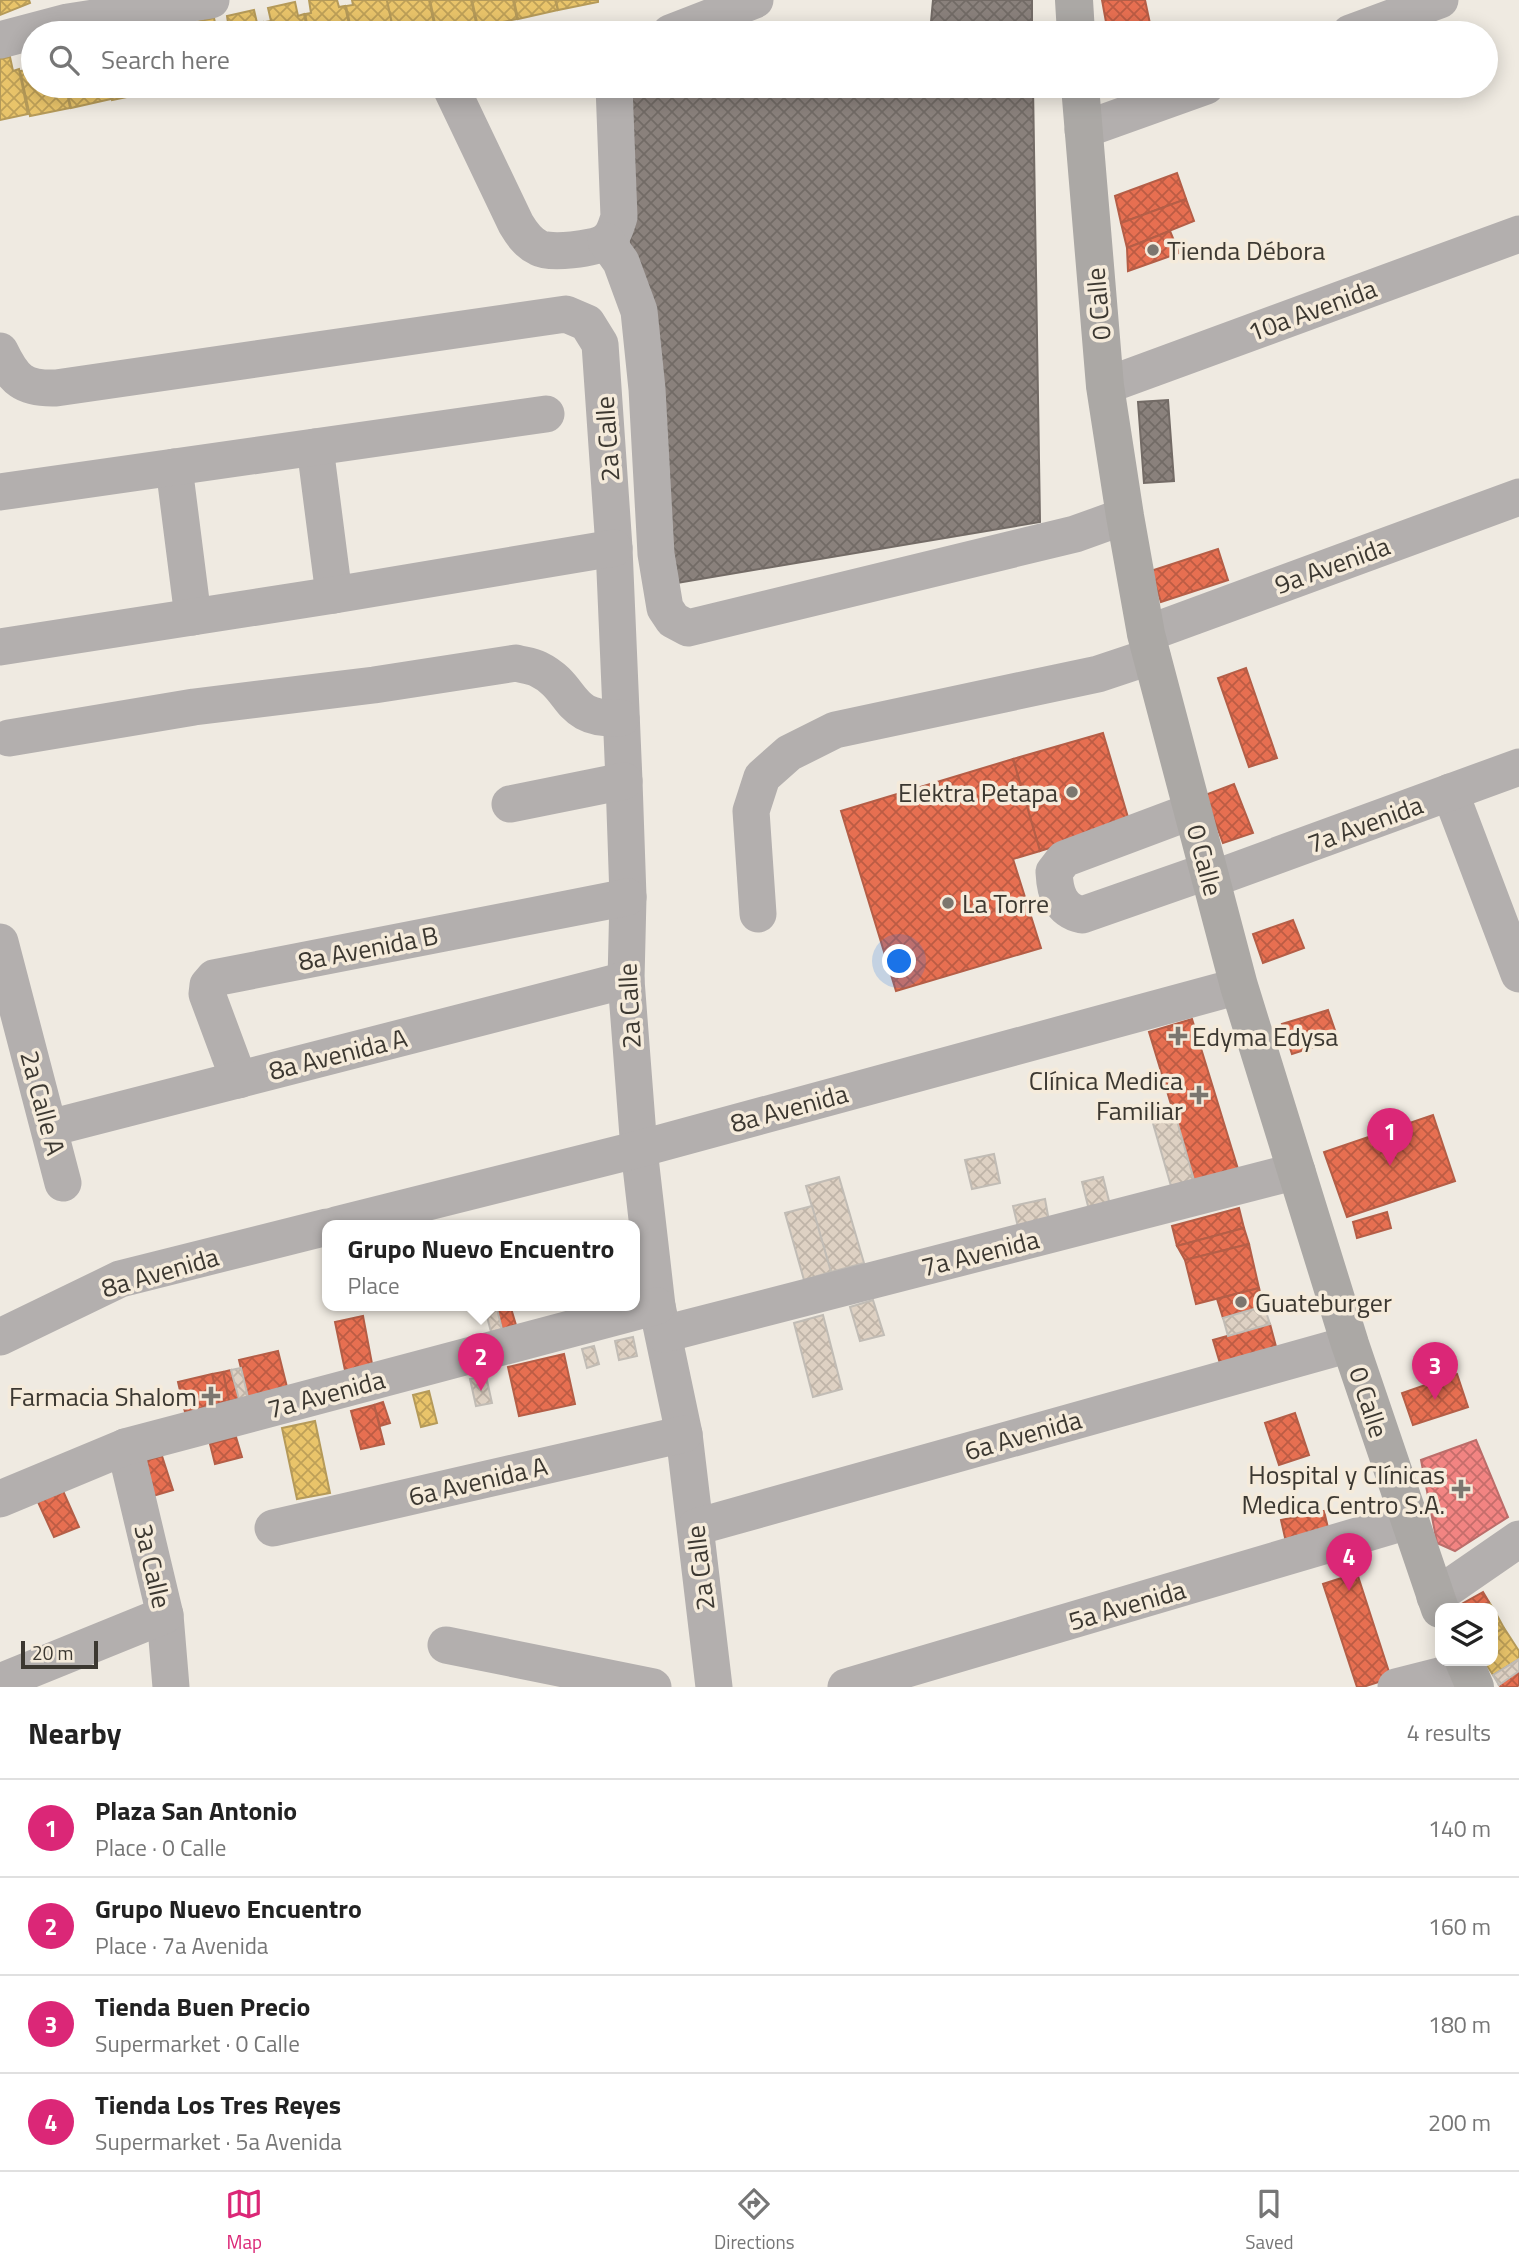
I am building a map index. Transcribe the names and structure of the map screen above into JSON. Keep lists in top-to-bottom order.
{
  "streets": {
    "main road": ["0 Calle"],
    "street": [
      "10a Avenida",
      "2a Calle",
      "9a Avenida",
      "7a Avenida",
      "8a Avenida B",
      "8a Avenida A",
      "2a Calle A",
      "8a Avenida",
      "6a Avenida",
      "6a Avenida A",
      "3a Calle",
      "5a Avenida"
    ]
  },
  "crossings": [
    ["0 Calle", "10a Avenida"],
    ["0 Calle", "9a Avenida"],
    ["0 Calle", "7a Avenida"],
    ["0 Calle", "8a Avenida"],
    ["0 Calle", "6a Avenida"],
    ["0 Calle", "5a Avenida"],
    ["2a Calle", "7a Avenida"],
    ["2a Calle", "8a Avenida B"],
    ["2a Calle", "8a Avenida A"],
    ["2a Calle", "8a Avenida"],
    ["2a Calle", "6a Avenida"],
    ["2a Calle", "6a Avenida A"],
    ["7a Avenida", "3a Calle"],
    ["8a Avenida B", "8a Avenida A"],
    ["8a Avenida A", "2a Calle A"]
  ],
  "places": {
    "other": [
      "Tienda Débora",
      "Elektra Petapa",
      "La Torre",
      "Guateburger"
    ],
    "health": [
      "Edyma Edysa",
      "Clínica Medica Familiar",
      "Farmacia Shalom",
      "Hospital y Clínicas Medica Centro S.A."
    ]
  },
  "scale_bar": "20 m",
  "page": {
    "search": "Search here",
    "pins": [
      "1",
      "2",
      "3",
      "4"
    ],
    "popup": ["Grupo Nuevo Encuentro", "Place"],
    "scale": "20 m",
    "heading": ["Nearby", "4 results"],
    "list": [
      {
        "mark": "1",
        "name": "Plaza San Antonio",
        "note": "Place · 0 Calle",
        "value": "140 m"
      },
      {
        "mark": "2",
        "name": "Grupo Nuevo Encuentro",
        "note": "Place · 7a Avenida",
        "value": "160 m"
      },
      {
        "mark": "3",
        "name": "Tienda Buen Precio",
        "note": "Supermarket · 0 Calle",
        "value": "180 m"
      },
      {
        "mark": "4",
        "name": "Tienda Los Tres Reyes",
        "note": "Supermarket · 5a Avenida",
        "value": "200 m"
      }
    ],
    "nav": ["Map", "Directions", "Saved"]
  }
}
